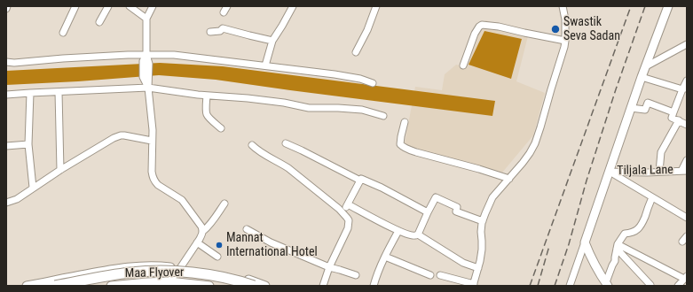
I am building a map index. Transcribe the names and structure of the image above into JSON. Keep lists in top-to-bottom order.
{
  "streets": {
    "highway": ["Maa Flyover"],
    "street": ["Tiljala Lane"]
  },
  "places": ["Swastik Seva Sadan", "Mannat International Hotel"]
}
